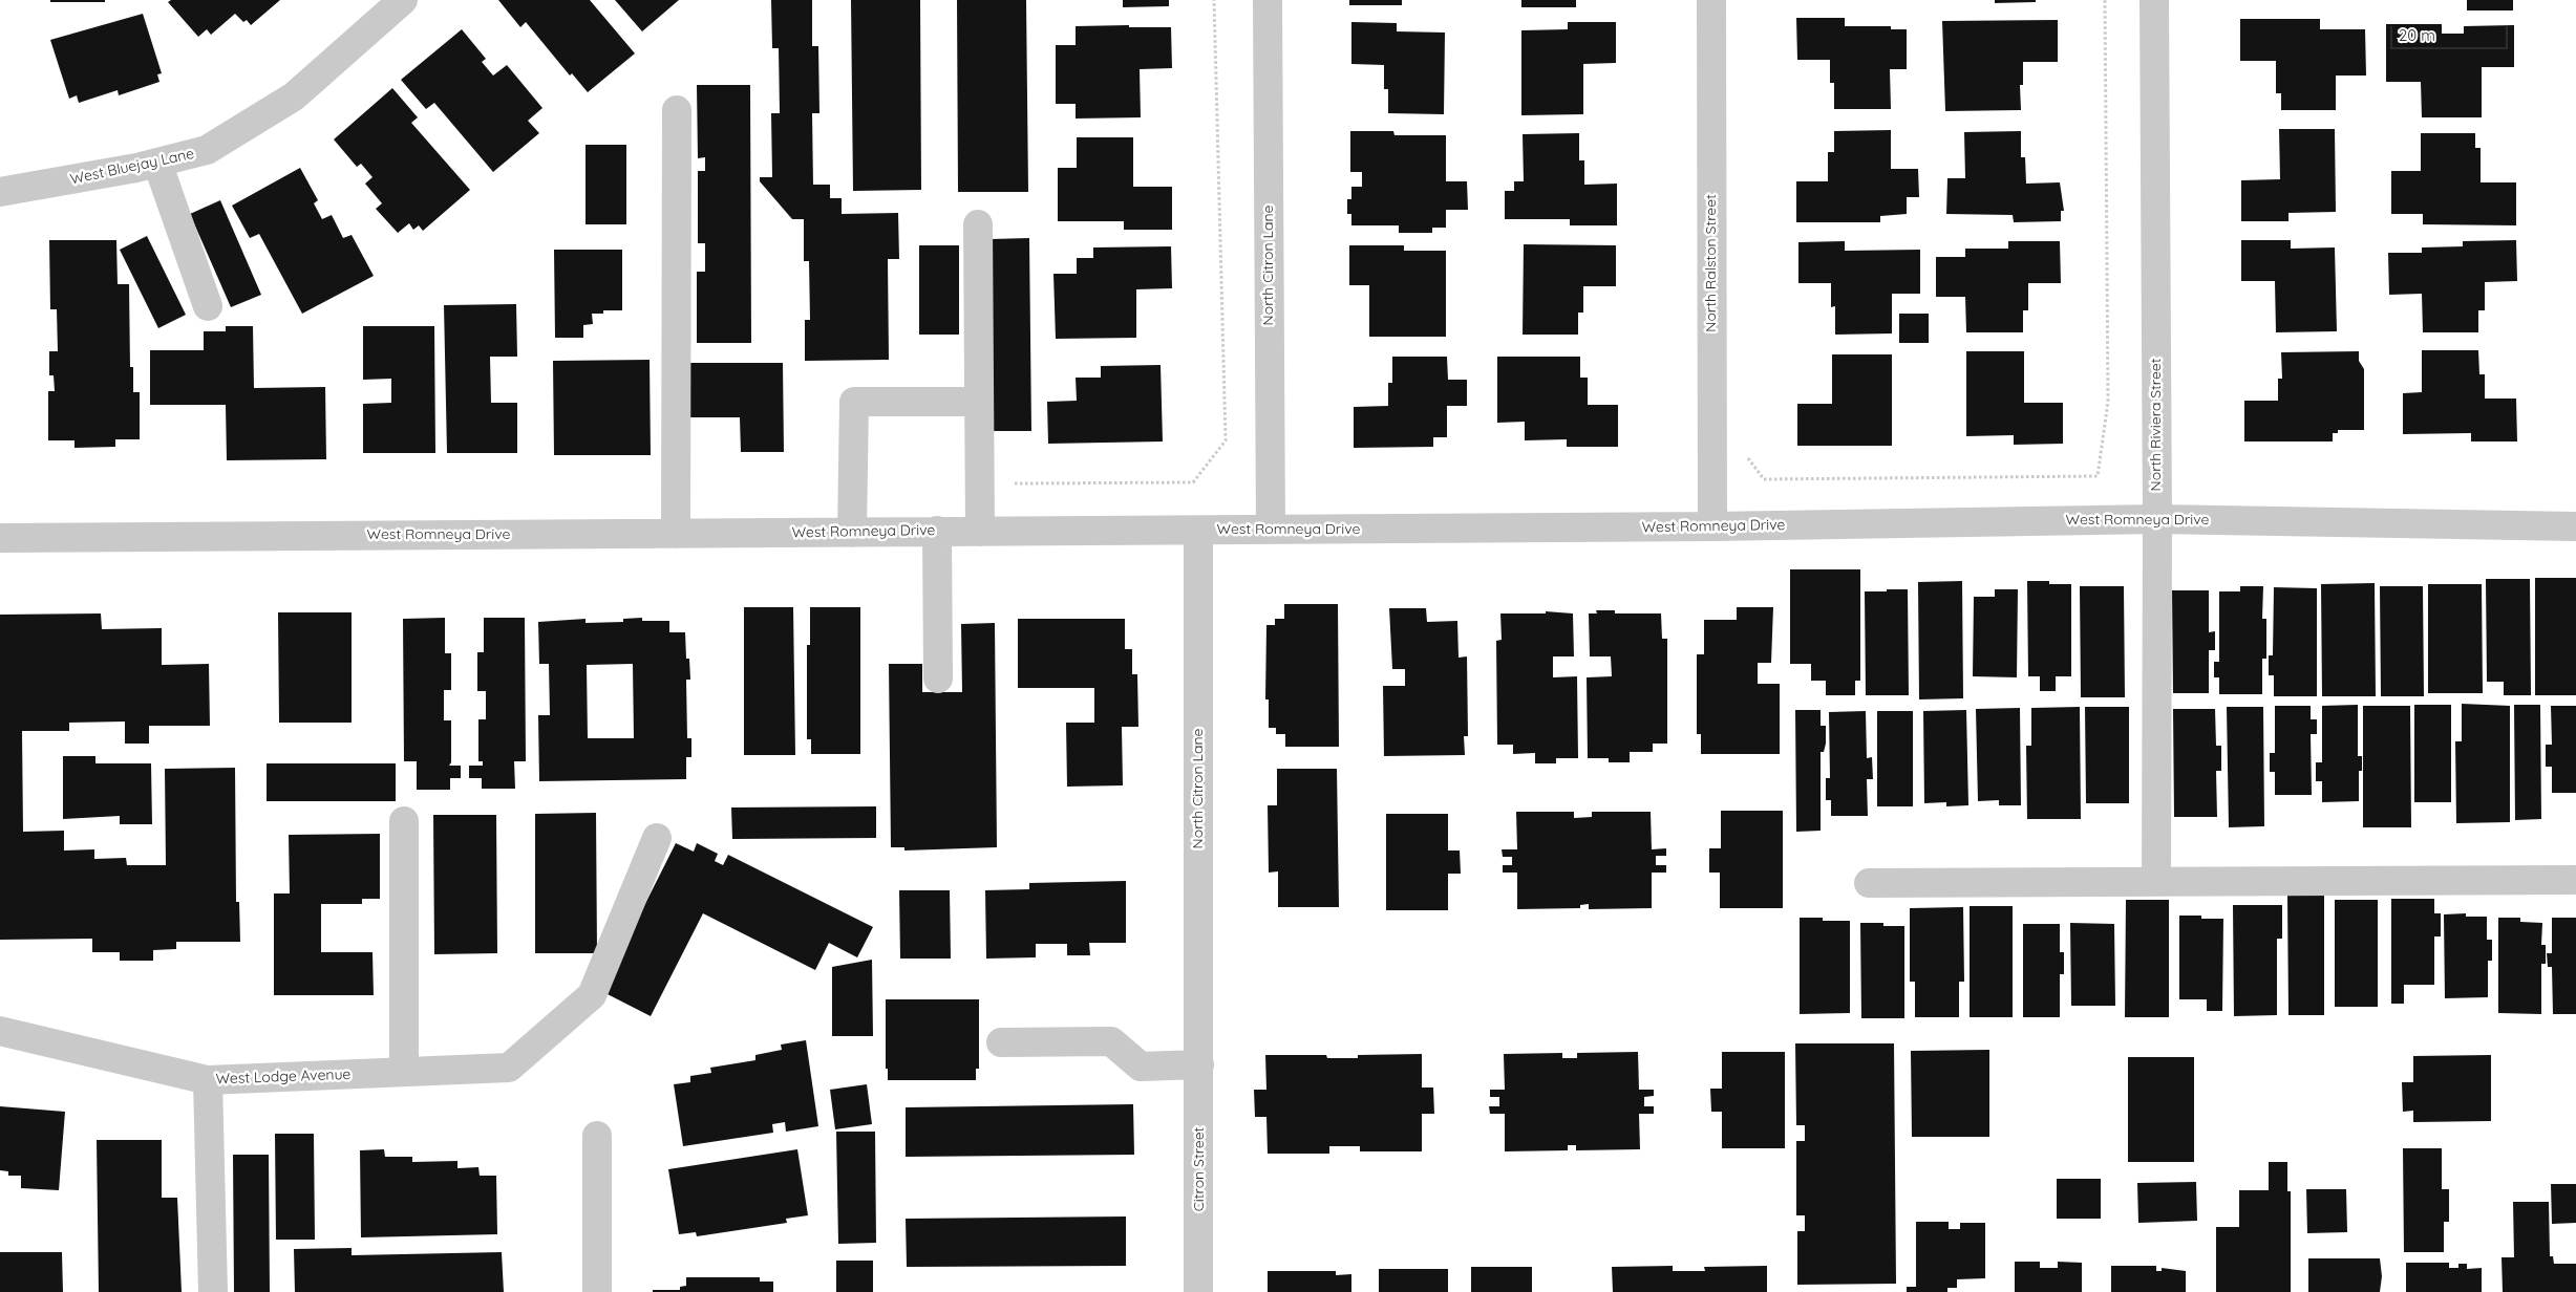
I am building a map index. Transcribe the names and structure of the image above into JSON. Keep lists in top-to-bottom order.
{
  "streets": {
    "street": [
      "West Bluejay Lane",
      "North Ralston Street",
      "North Citron Lane",
      "North Riviera Street",
      "West Romneya Drive",
      "West Lodge Avenue",
      "Citron Street"
    ]
  },
  "crossings": [
    ["North Ralston Street", "West Romneya Drive"],
    ["North Citron Lane", "West Romneya Drive"],
    ["North Citron Lane", "Citron Street"],
    ["North Riviera Street", "West Romneya Drive"]
  ],
  "scale_bar": "20 m"
}
